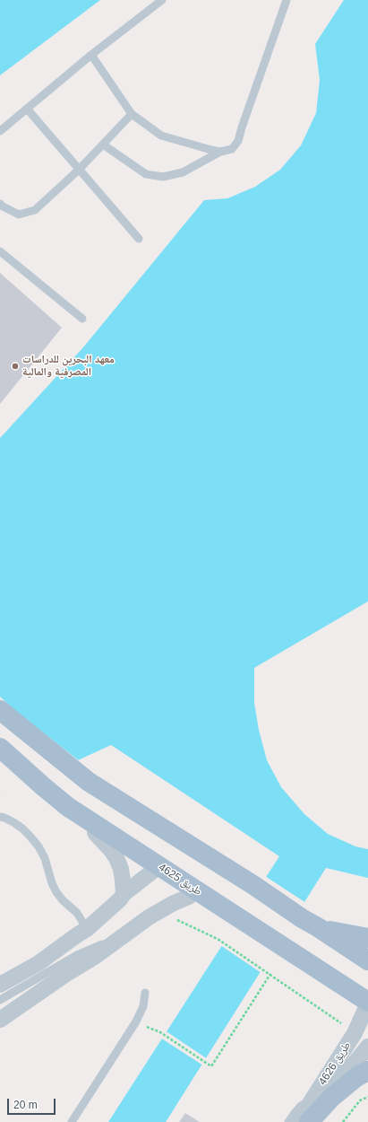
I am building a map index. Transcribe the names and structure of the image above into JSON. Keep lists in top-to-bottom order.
{
  "streets": {
    "main road": ["طريق 4625"],
    "street": ["طريق 4626"]
  },
  "crossings": [
    ["طريق 4625", "طريق 4626"]
  ],
  "places": ["معهد البحرين للدراسات المصرفية والمالية"],
  "scale_bar": "20 m"
}
